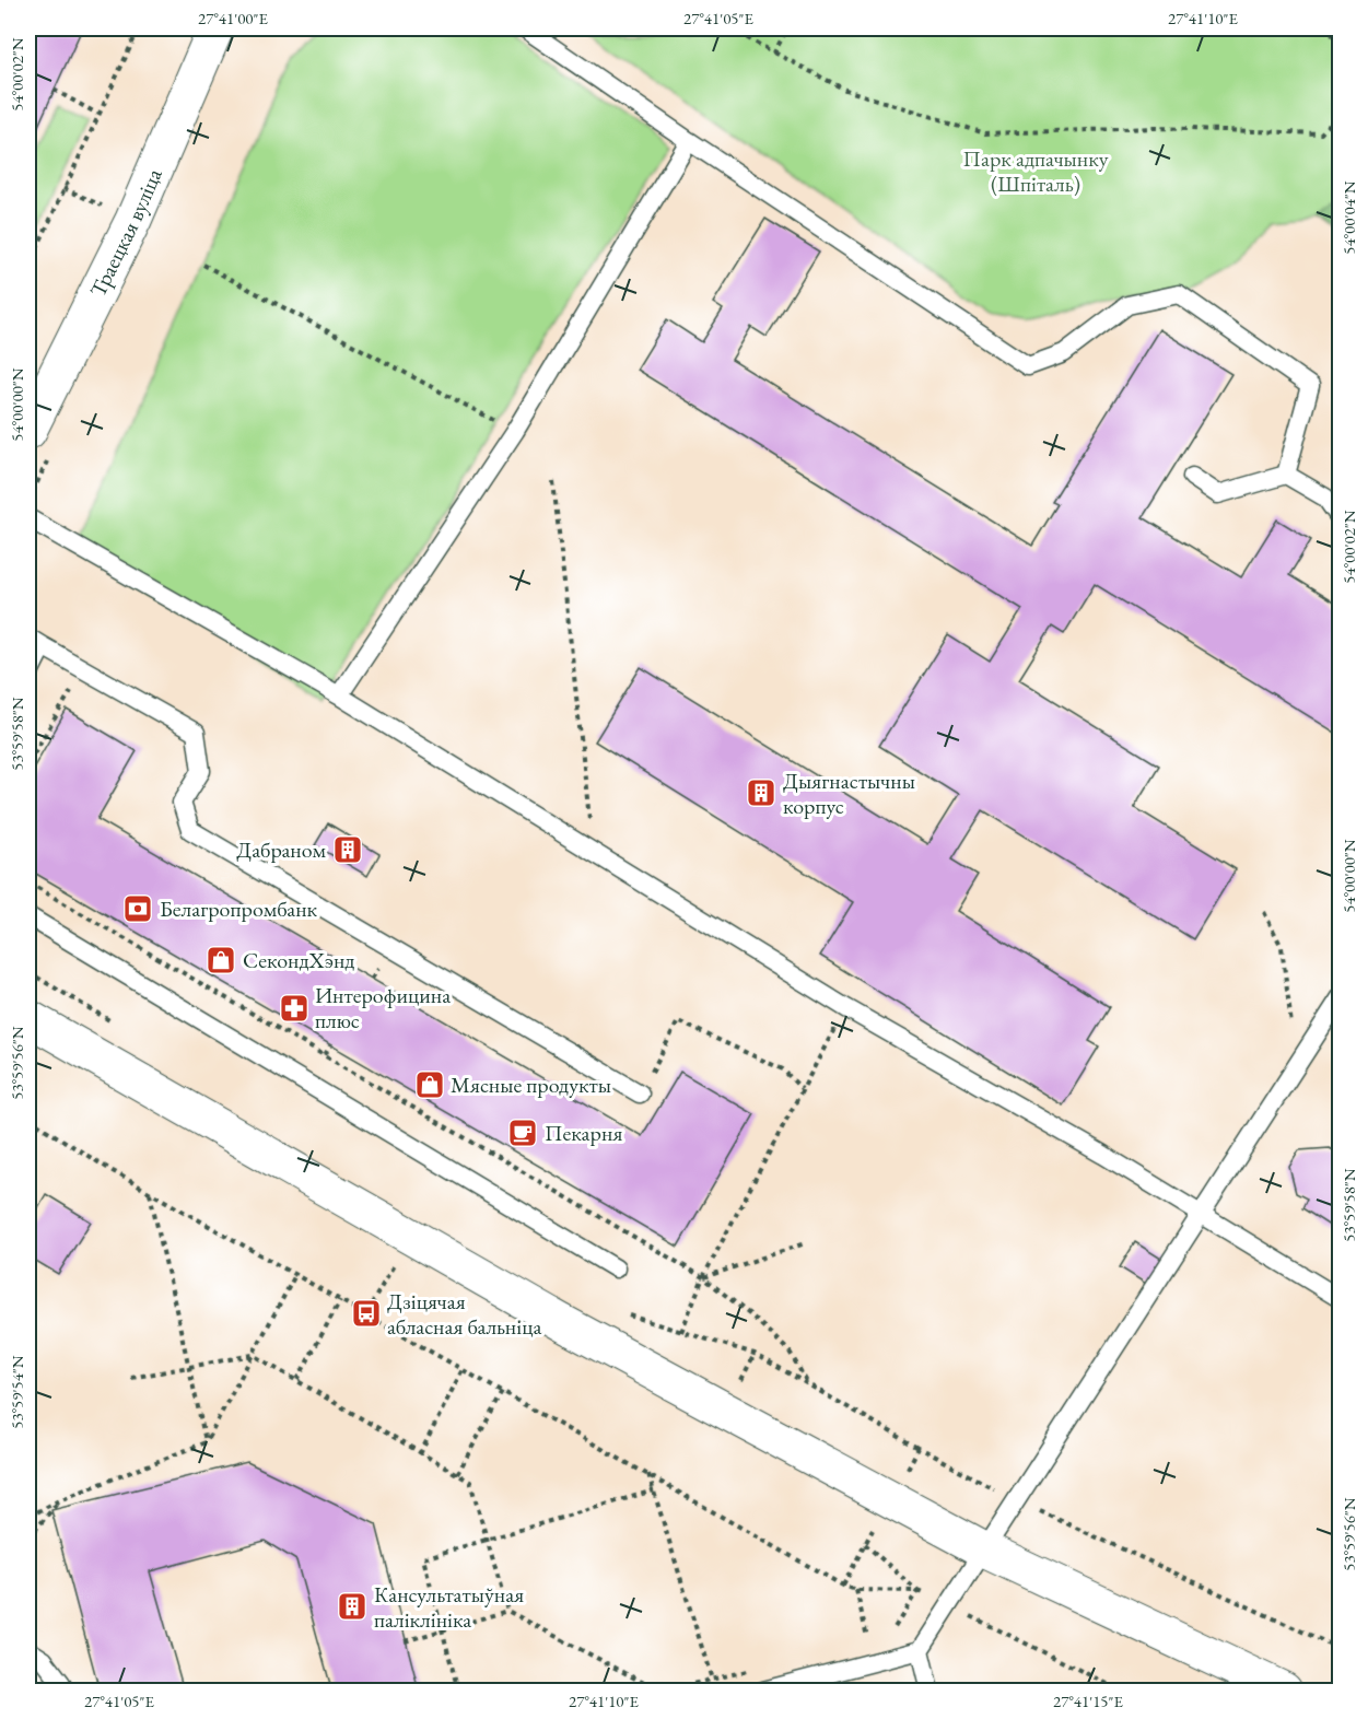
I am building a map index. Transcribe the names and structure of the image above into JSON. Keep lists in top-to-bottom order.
{
  "streets": {
    "main road": ["Траецкая вуліца"]
  },
  "parks": ["Парк адпачынку (Шпіталь)"],
  "places": {
    "building": ["Дыягнастычны корпус", "Дабраном", "Кансультатыўная паліклініка"],
    "bank": ["Белагропромбанк"],
    "shop": ["СекондХэнд", "Мясные продукты"],
    "pharmacy": ["Интерофицина плюс"],
    "cafe": ["Пекарня"],
    "bus stop": ["Дзіцячая абласная бальніца"]
  },
  "coordinates": [
    "27°41'00\"E",
    "27°41'05\"E",
    "27°41'10\"E",
    "54°00'02\"N",
    "54°00'04\"N",
    "54°00'00\"N",
    "53°59'58\"N",
    "53°59'56\"N",
    "53°59'54\"N",
    "27°41'15\"E"
  ]
}
